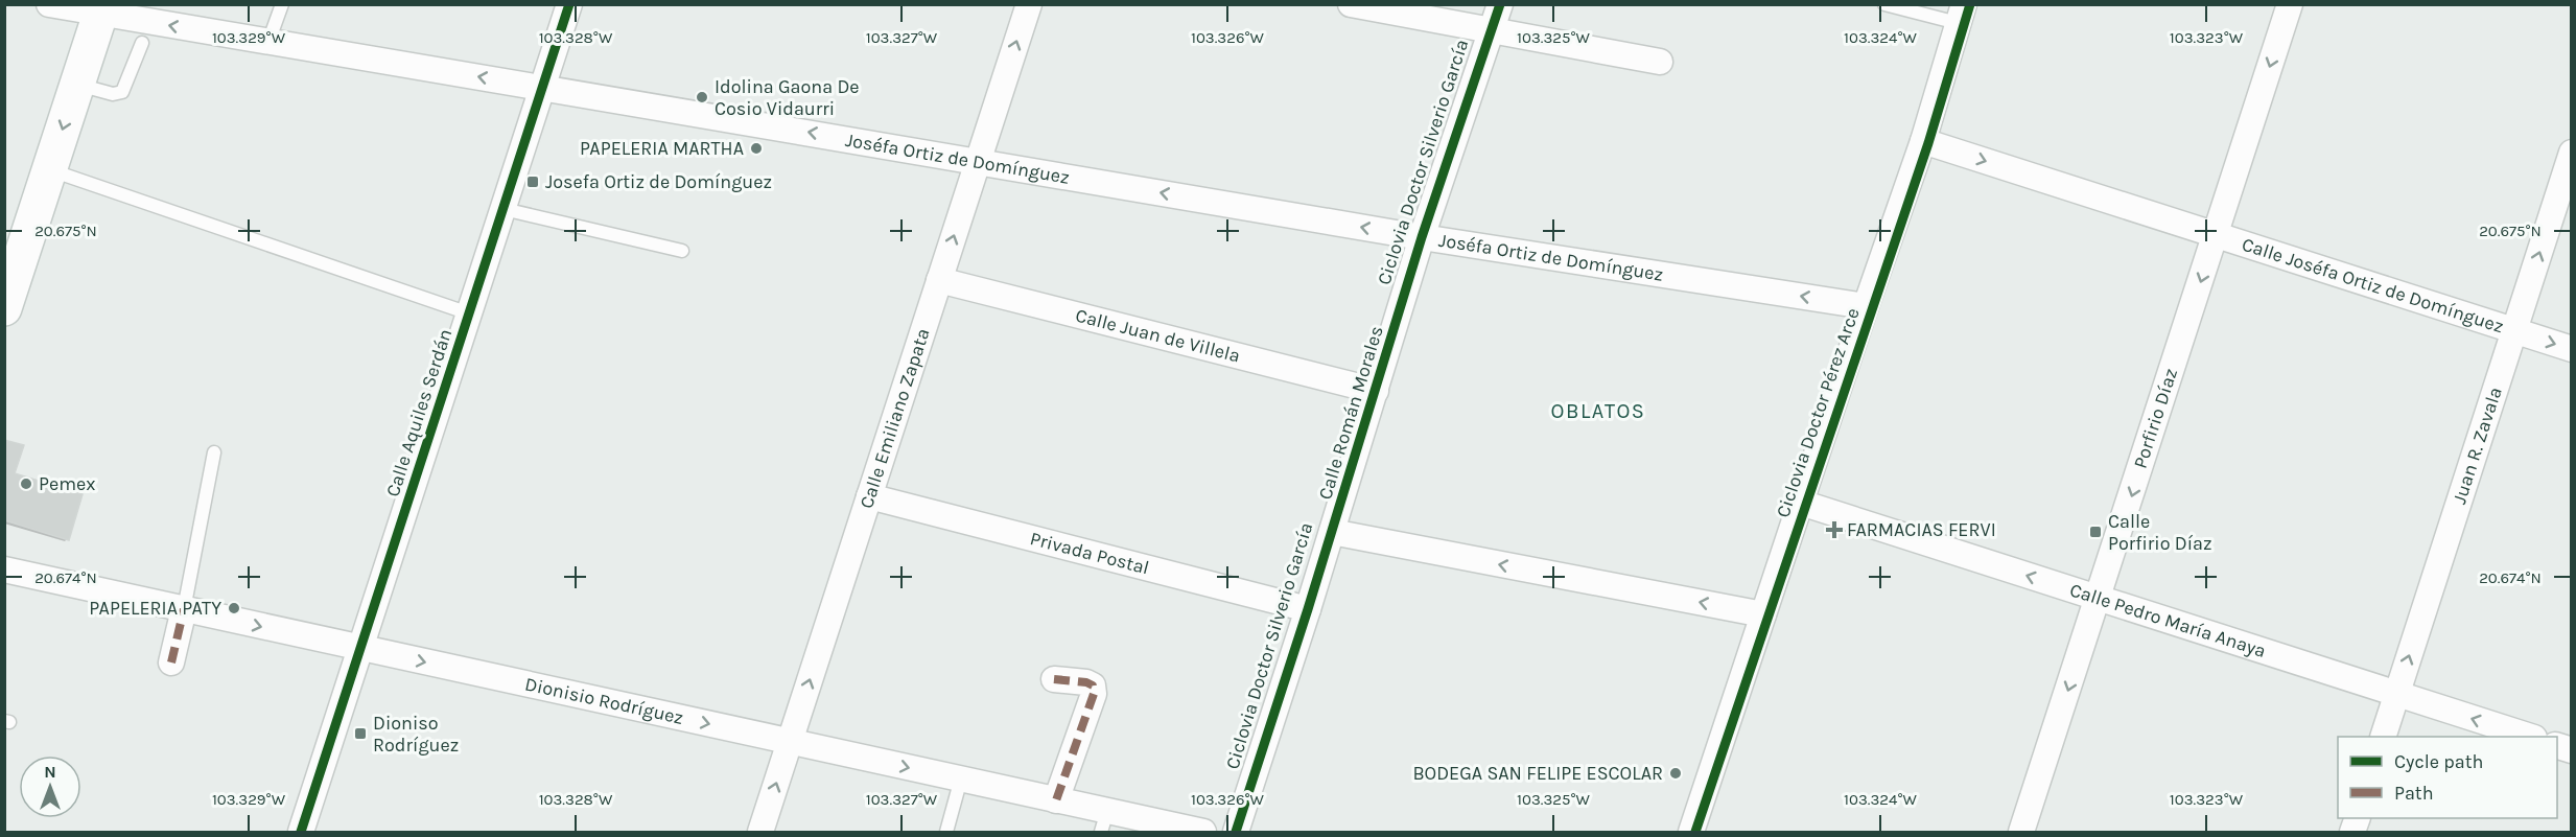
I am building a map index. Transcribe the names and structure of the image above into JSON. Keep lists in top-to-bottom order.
{
  "streets": {
    "street": [
      "Joséfa Ortiz de Domínguez",
      "Calle Joséfa Ortiz de Domínguez",
      "Calle Juan de Villela",
      "Calle Aquiles Serdán",
      "Calle Román Morales",
      "Calle Emiliano Zapata",
      "Porfirio Díaz",
      "Juan R. Zavala",
      "Privada Postal",
      "Calle Pedro María Anaya",
      "Dionisio Rodríguez"
    ],
    "cycle path": ["Ciclovia Doctor Silverio García", "Ciclovia Doctor Pérez Arce"]
  },
  "crossings": [
    ["Joséfa Ortiz de Domínguez", "Calle Aquiles Serdán"],
    ["Joséfa Ortiz de Domínguez", "Calle Román Morales"],
    ["Joséfa Ortiz de Domínguez", "Calle Emiliano Zapata"],
    ["Calle Joséfa Ortiz de Domínguez", "Porfirio Díaz"],
    ["Calle Joséfa Ortiz de Domínguez", "Juan R. Zavala"],
    ["Calle Juan de Villela", "Calle Román Morales"],
    ["Calle Juan de Villela", "Calle Emiliano Zapata"],
    ["Calle Aquiles Serdán", "Dionisio Rodríguez"],
    ["Calle Román Morales", "Privada Postal"],
    ["Calle Emiliano Zapata", "Privada Postal"],
    ["Calle Emiliano Zapata", "Dionisio Rodríguez"],
    ["Porfirio Díaz", "Calle Pedro María Anaya"],
    ["Juan R. Zavala", "Calle Pedro María Anaya"]
  ],
  "one_way": [
    "Joséfa Ortiz de Domínguez",
    "Calle Joséfa Ortiz de Domínguez",
    "Calle Emiliano Zapata",
    "Porfirio Díaz",
    "Juan R. Zavala",
    "Calle Pedro María Anaya",
    "Dionisio Rodríguez"
  ],
  "districts": ["OBLATOS"],
  "places": {
    "other": [
      "Idolina Gaona De Cosio Vidaurri",
      "PAPELERIA MARTHA",
      "Pemex",
      "PAPELERIA PATY",
      "BODEGA SAN FELIPE ESCOLAR"
    ],
    "transit": ["Josefa Ortiz de Domínguez", "Calle Porfirio Díaz", "Dioniso Rodríguez"],
    "health": ["FARMACIAS FERVI"]
  },
  "legend": ["Cycle path", "Path"],
  "north": "top",
  "coordinates": [
    "103.329°W",
    "103.328°W",
    "103.327°W",
    "103.326°W",
    "103.325°W",
    "103.324°W",
    "103.323°W",
    "20.675°N",
    "20.674°N"
  ]
}
